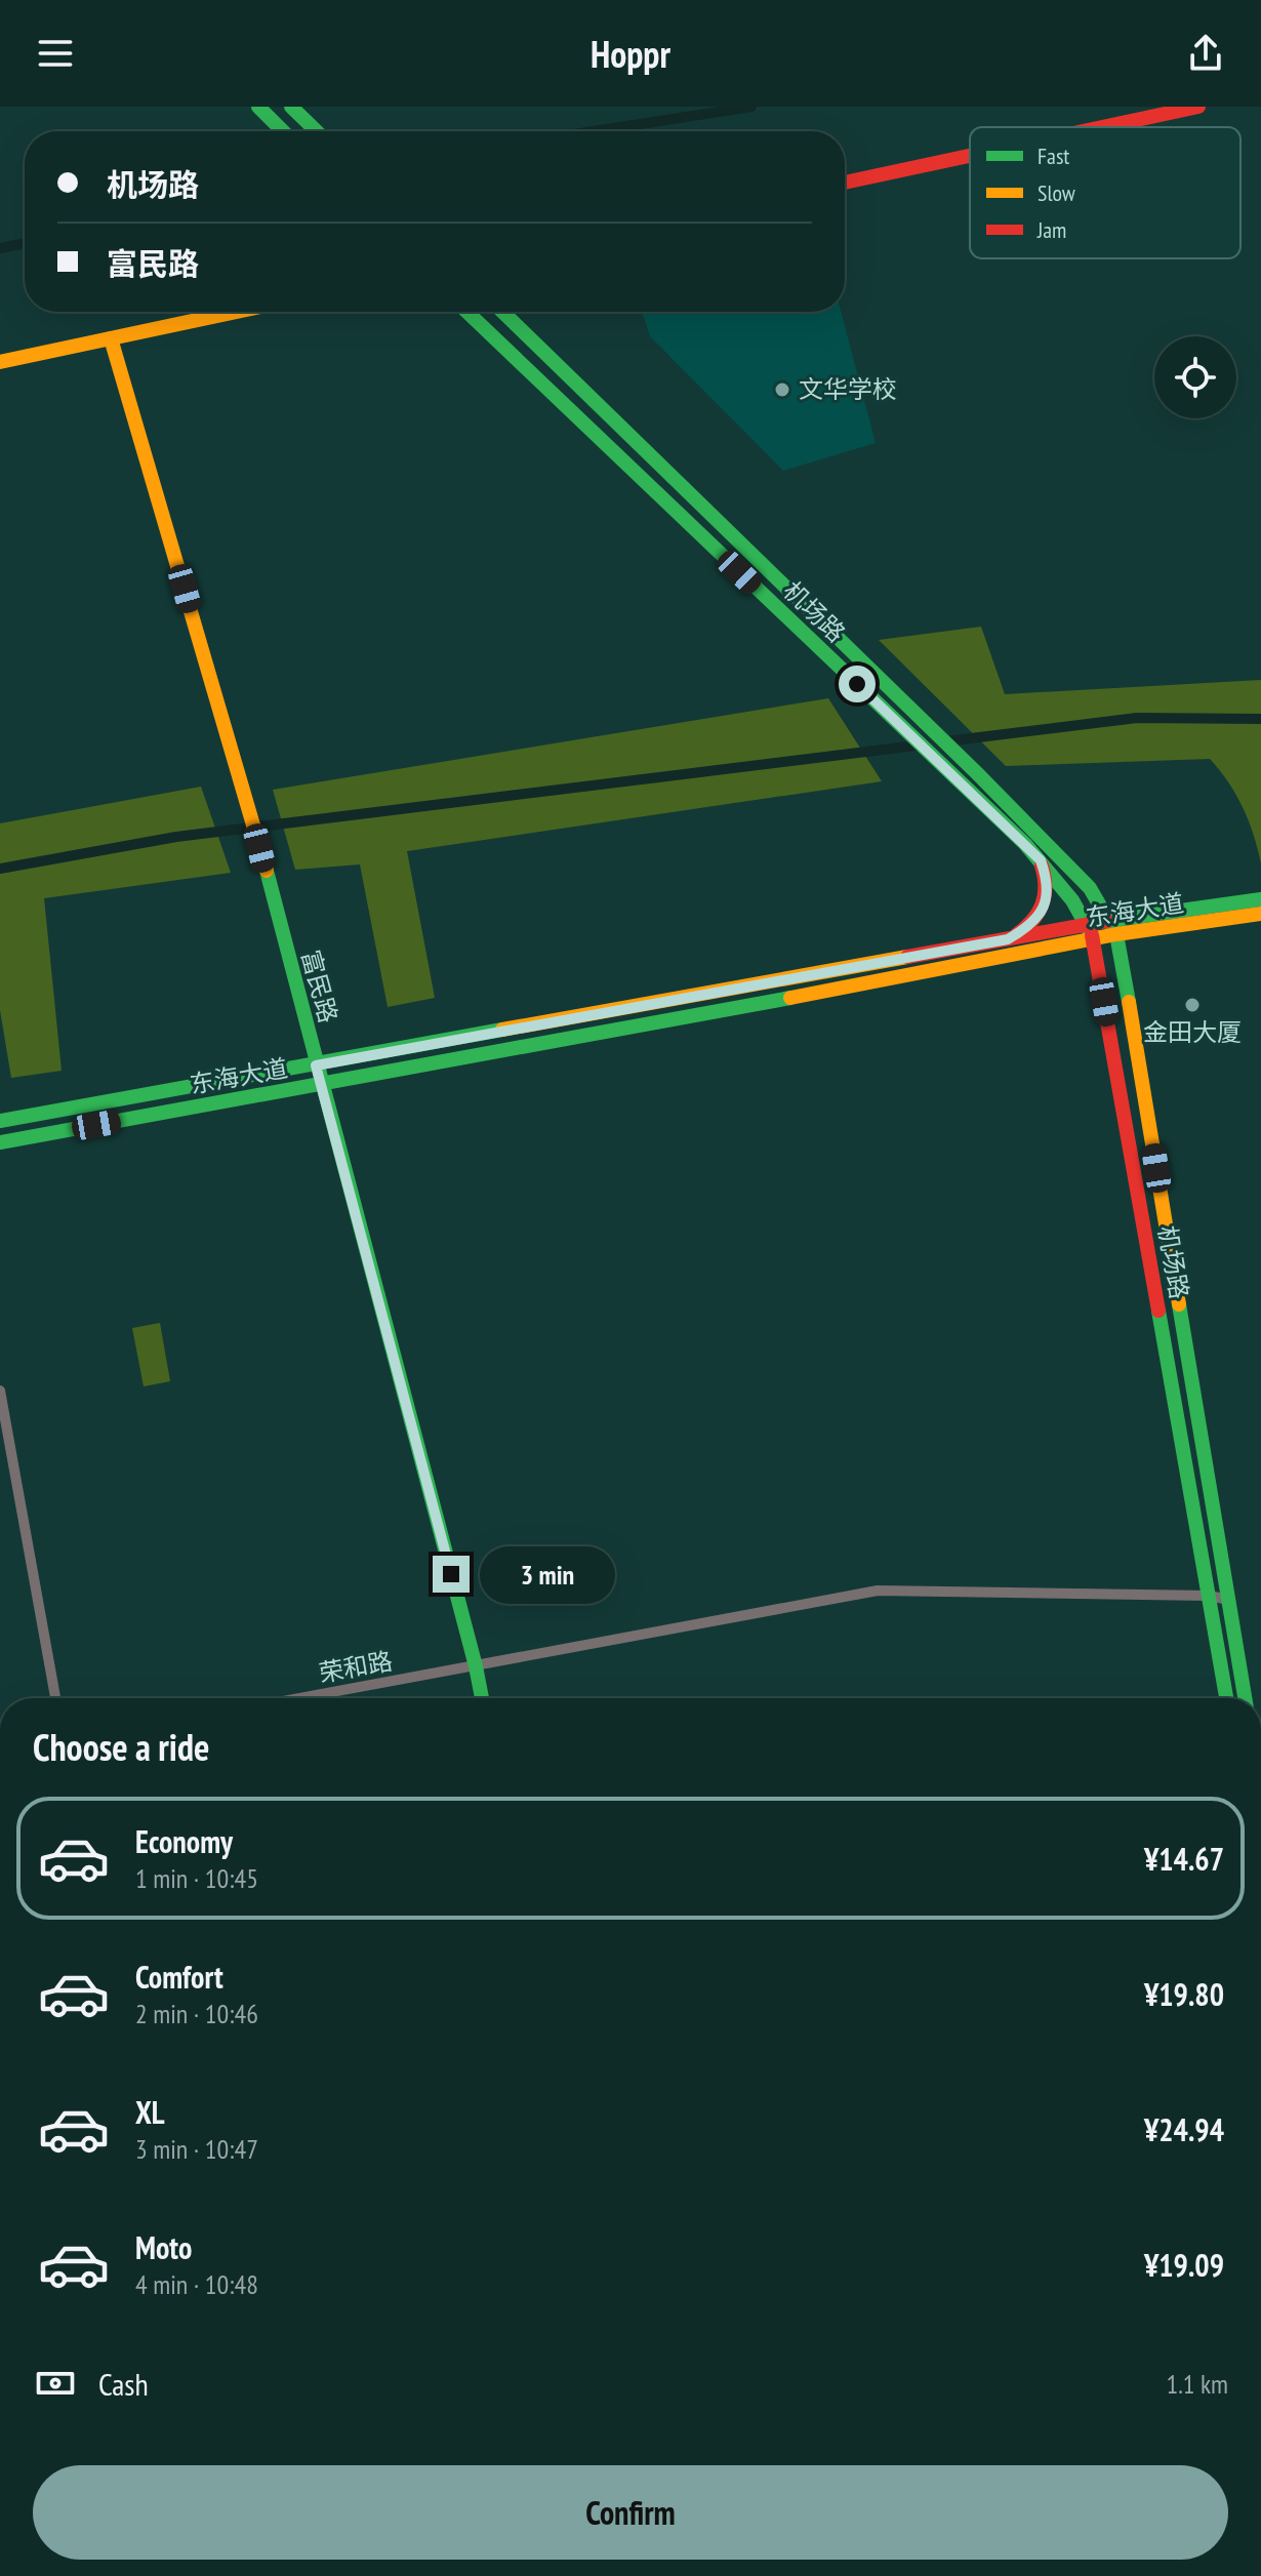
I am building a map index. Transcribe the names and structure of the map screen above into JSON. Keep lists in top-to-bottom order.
{
  "streets": {
    "main road": ["机场路", "东海大道", "富民路"],
    "street": ["荣和路"]
  },
  "crossings": [
    ["机场路", "东海大道"],
    ["机场路", "荣和路"],
    ["东海大道", "富民路"],
    ["富民路", "荣和路"]
  ],
  "places": ["文华学校", "金田大厦"],
  "legend": ["Fast", "Slow", "Jam"],
  "page": {
    "header": "Hoppr",
    "banner": ["机场路", "富民路"],
    "bubble": "3 min",
    "heading": "Choose a ride",
    "list": [
      {
        "name": "Economy",
        "note": "1 min · 10:45",
        "value": "¥14.67"
      },
      {
        "name": "Comfort",
        "note": "2 min · 10:46",
        "value": "¥19.80"
      },
      {
        "name": "XL",
        "note": "3 min · 10:47",
        "value": "¥24.94"
      },
      {
        "name": "Moto",
        "note": "4 min · 10:48",
        "value": "¥19.09"
      }
    ],
    "pay": ["Cash", "1.1 km"],
    "buttons": "Confirm"
  }
}
